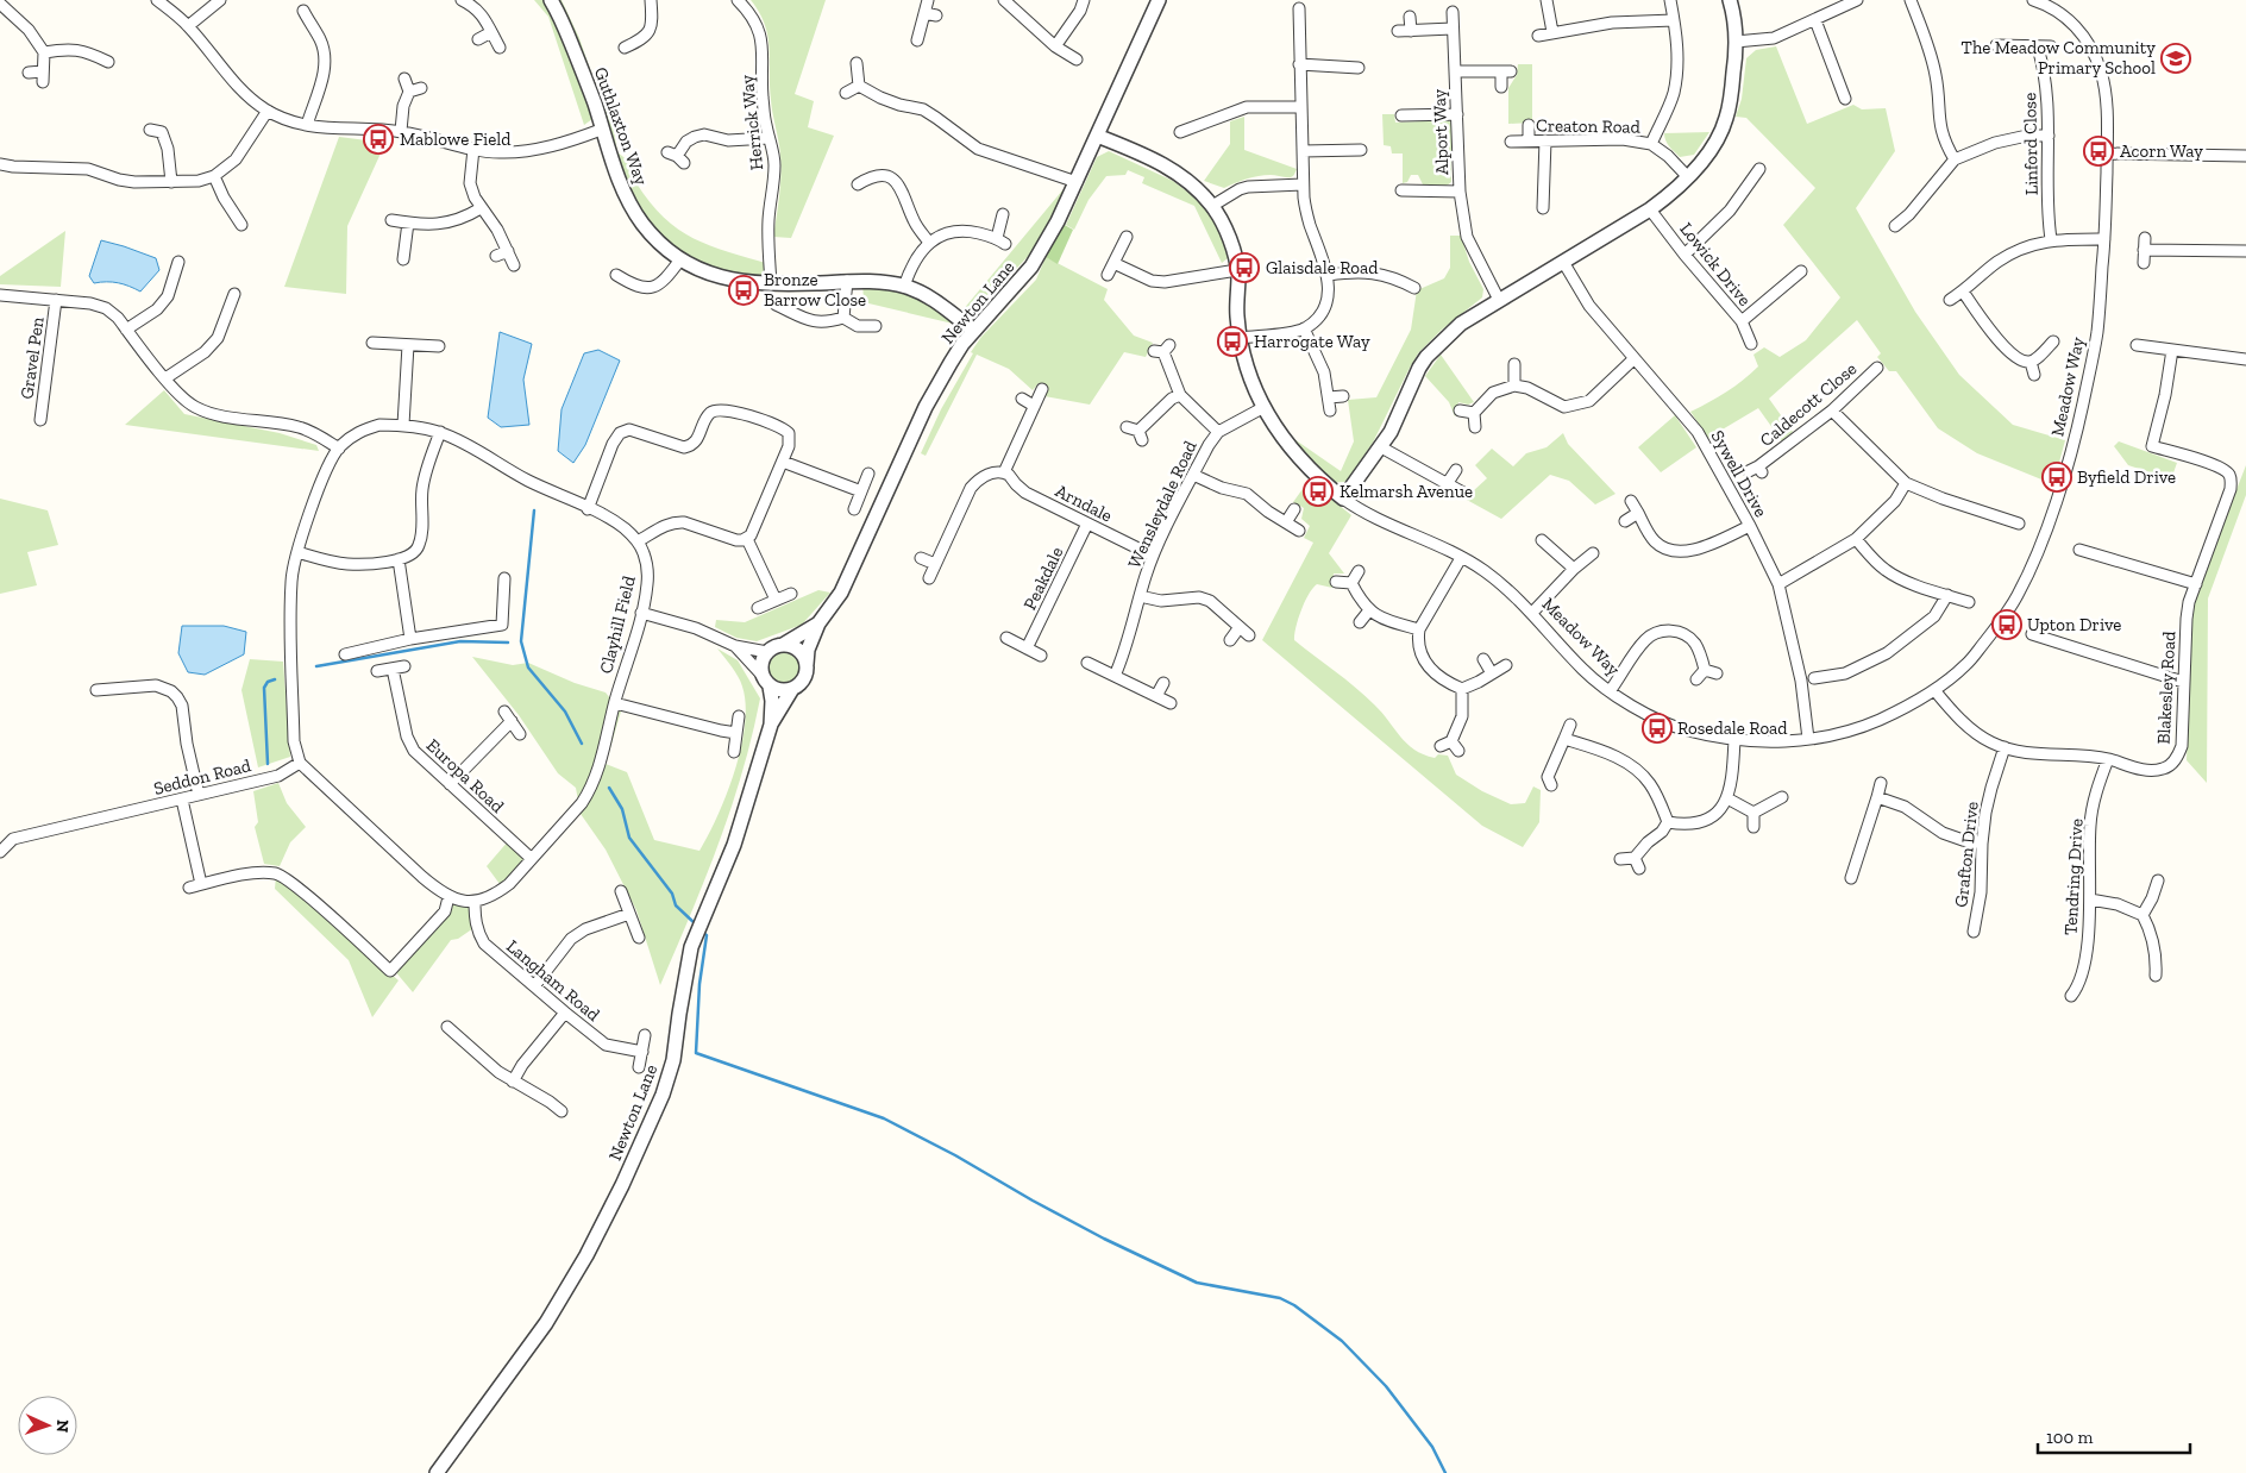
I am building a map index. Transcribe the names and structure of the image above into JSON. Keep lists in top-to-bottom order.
{
  "streets": {
    "street": [
      "Herrick Way",
      "Guthlaxton Way",
      "Creaton Road",
      "Alport Way",
      "Linford Close",
      "Lowick Drive",
      "Newton Lane",
      "Gravel Pen",
      "Meadow Way",
      "Caldecott Close",
      "Sywell Drive",
      "Arndale",
      "Wensleydale Road",
      "Peakdale",
      "Clayhill Field",
      "Blakesley Road",
      "Europa Road",
      "Seddon Road",
      "Grafton Drive",
      "Tendring Drive",
      "Langham Road"
    ]
  },
  "crossings": [
    ["Herrick Way", "Guthlaxton Way"],
    ["Guthlaxton Way", "Newton Lane"],
    ["Newton Lane", "Meadow Way"],
    ["Meadow Way", "Sywell Drive"],
    ["Meadow Way", "Wensleydale Road"],
    ["Meadow Way", "Blakesley Road"],
    ["Arndale", "Wensleydale Road"],
    ["Arndale", "Peakdale"],
    ["Clayhill Field", "Europa Road"],
    ["Clayhill Field", "Langham Road"],
    ["Blakesley Road", "Grafton Drive"],
    ["Blakesley Road", "Tendring Drive"]
  ],
  "places": {
    "school or university": ["The Meadow Community Primary School"],
    "bus stop": [
      "Mablowe Field",
      "Acorn Way",
      "Glaisdale Road",
      "Bronze Barrow Close",
      "Harrogate Way",
      "Byfield Drive",
      "Kelmarsh Avenue",
      "Upton Drive",
      "Rosedale Road"
    ]
  },
  "scale_bar": "100 m",
  "north": "right"
}
